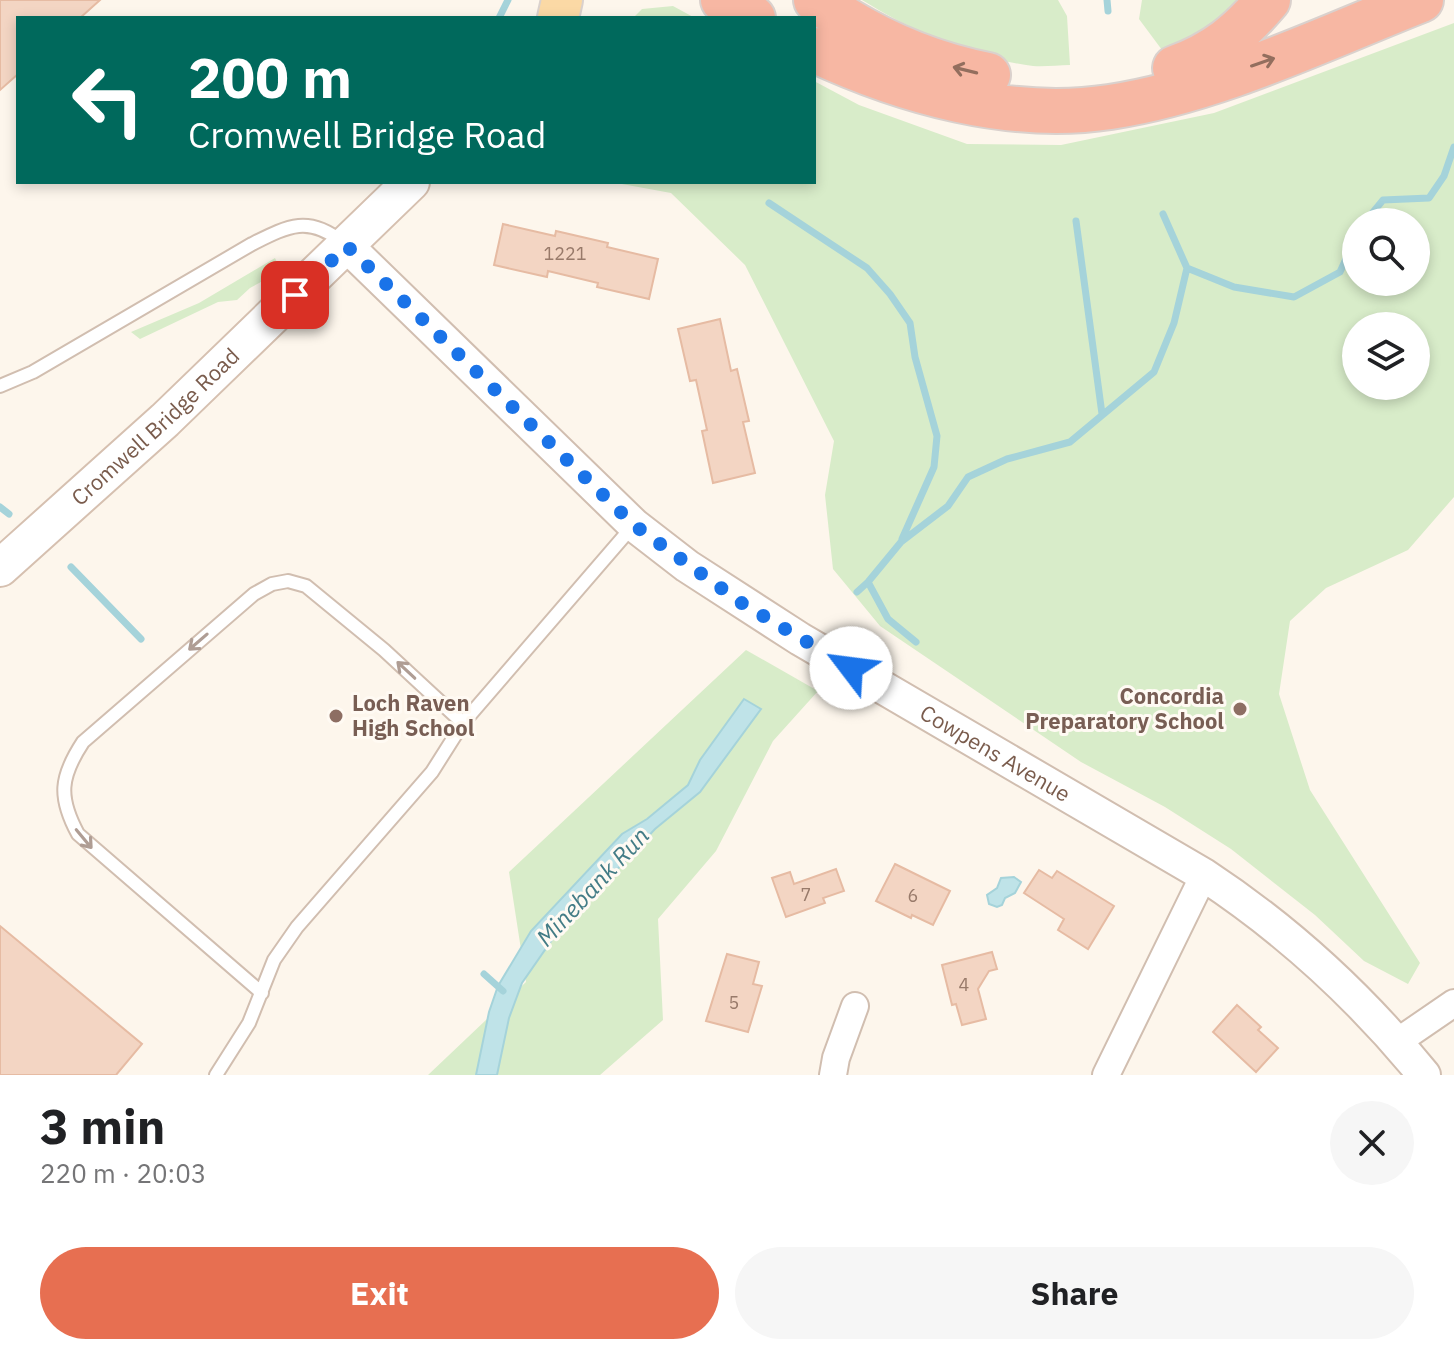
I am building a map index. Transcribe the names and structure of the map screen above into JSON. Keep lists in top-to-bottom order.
{
  "streets": {
    "main road": ["Cromwell Bridge Road"],
    "street": ["Cowpens Avenue"]
  },
  "crossings": [
    ["Cromwell Bridge Road", "Cowpens Avenue"]
  ],
  "water": ["Minebank Run"],
  "places": ["Concordia Preparatory School", "Loch Raven High School"],
  "house_numbers": [
    "1221",
    "7",
    "6",
    "4",
    "5"
  ],
  "page": {
    "turn": ["200 m", "Cromwell Bridge Road"],
    "heading": ["3 min", "220 m · 20:03"],
    "buttons": ["Exit", "Share"]
  }
}
